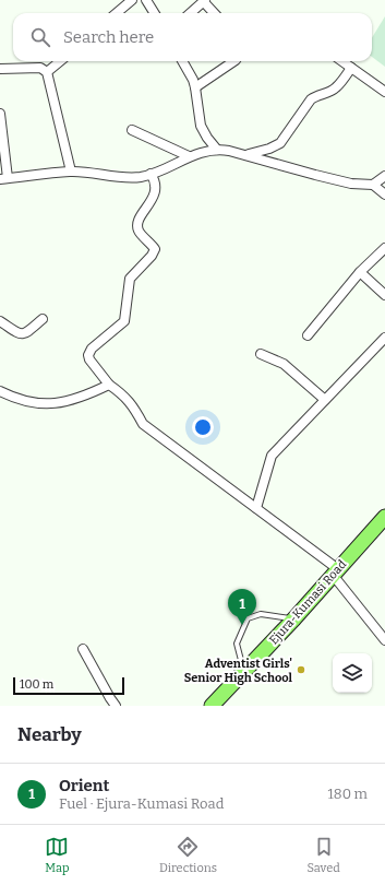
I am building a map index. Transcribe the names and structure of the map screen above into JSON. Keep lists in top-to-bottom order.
{
  "streets": {
    "main road": ["Ejura-Kumasi Road"]
  },
  "places": ["Adventist Girls' Senior High School"],
  "scale_bar": "100 m",
  "page": {
    "search": "Search here",
    "pins": "1",
    "scale": "100 m",
    "heading": "Nearby",
    "list": [
      {
        "mark": "1",
        "name": "Orient",
        "note": "Fuel · Ejura-Kumasi Road",
        "value": "180 m"
      }
    ],
    "nav": ["Map", "Directions", "Saved"]
  }
}
